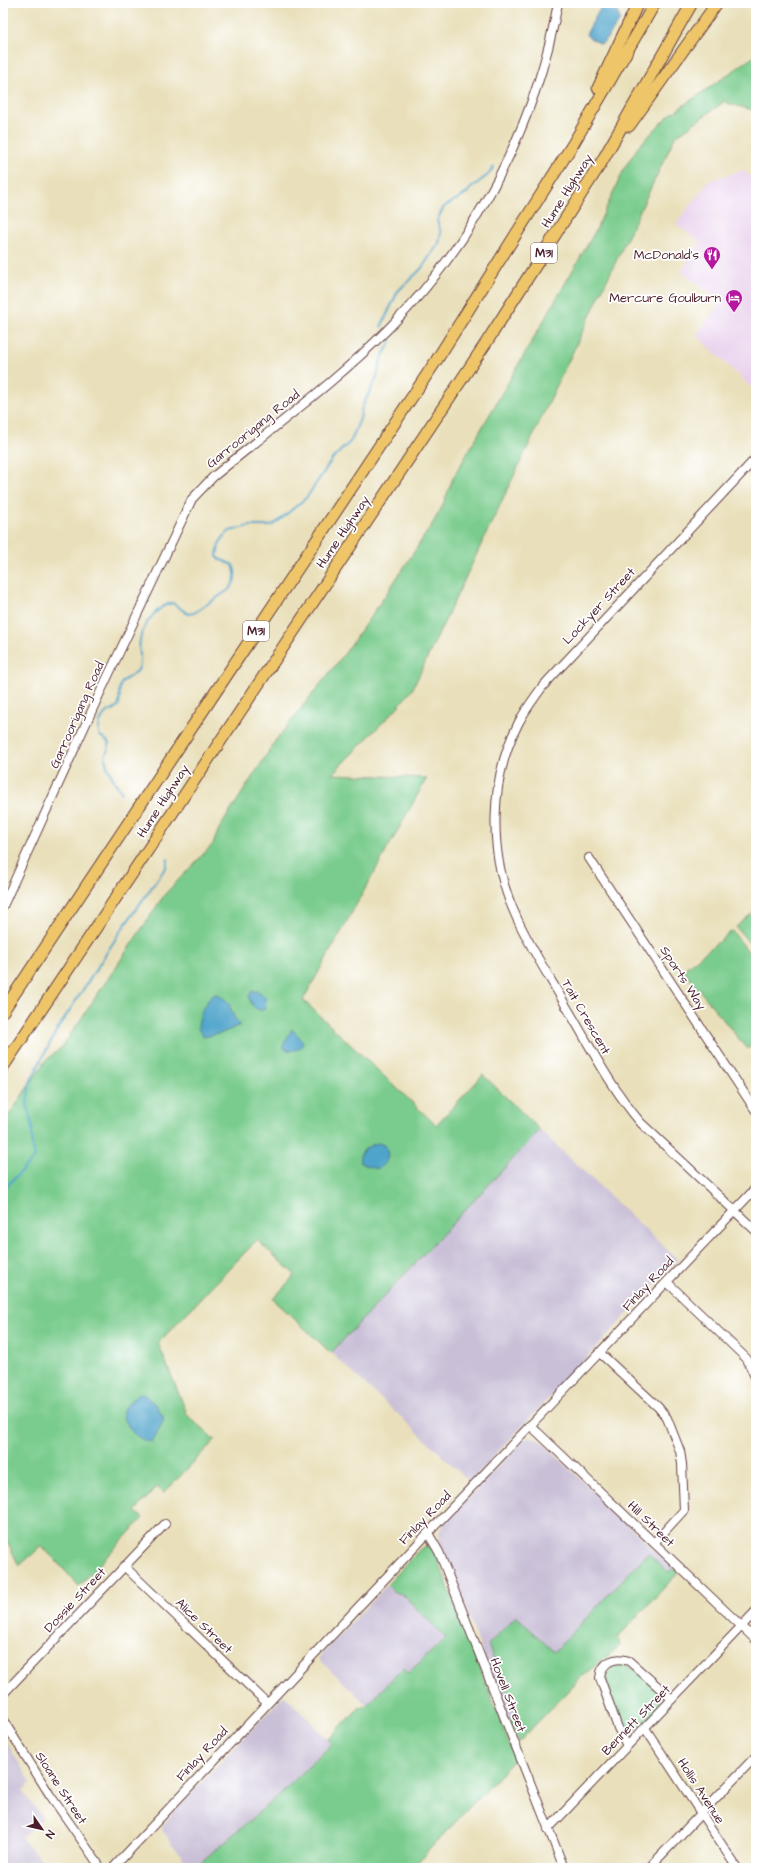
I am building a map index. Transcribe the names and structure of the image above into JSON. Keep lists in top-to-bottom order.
{
  "streets": {
    "highway": ["Hume Highway", "M31"],
    "street": [
      "Garroorigang Road",
      "Lockyer Street",
      "Sports Way",
      "Tait Crescent",
      "Finlay Road",
      "Hill Street",
      "Dossie Street",
      "Alice Street",
      "Hovell Street",
      "Bennett Street",
      "Sloane Street",
      "Hollis Avenue"
    ]
  },
  "crossings": [
    ["Lockyer Street", "Tait Crescent"],
    ["Tait Crescent", "Finlay Road"],
    ["Finlay Road", "Hill Street"],
    ["Finlay Road", "Alice Street"],
    ["Finlay Road", "Hovell Street"],
    ["Hill Street", "Bennett Street"],
    ["Dossie Street", "Alice Street"],
    ["Hovell Street", "Bennett Street"],
    ["Bennett Street", "Hollis Avenue"]
  ],
  "places": {
    "restaurant": ["McDonald's"],
    "hotel": ["Mercure Goulburn"]
  },
  "north": "bottom right"
}
